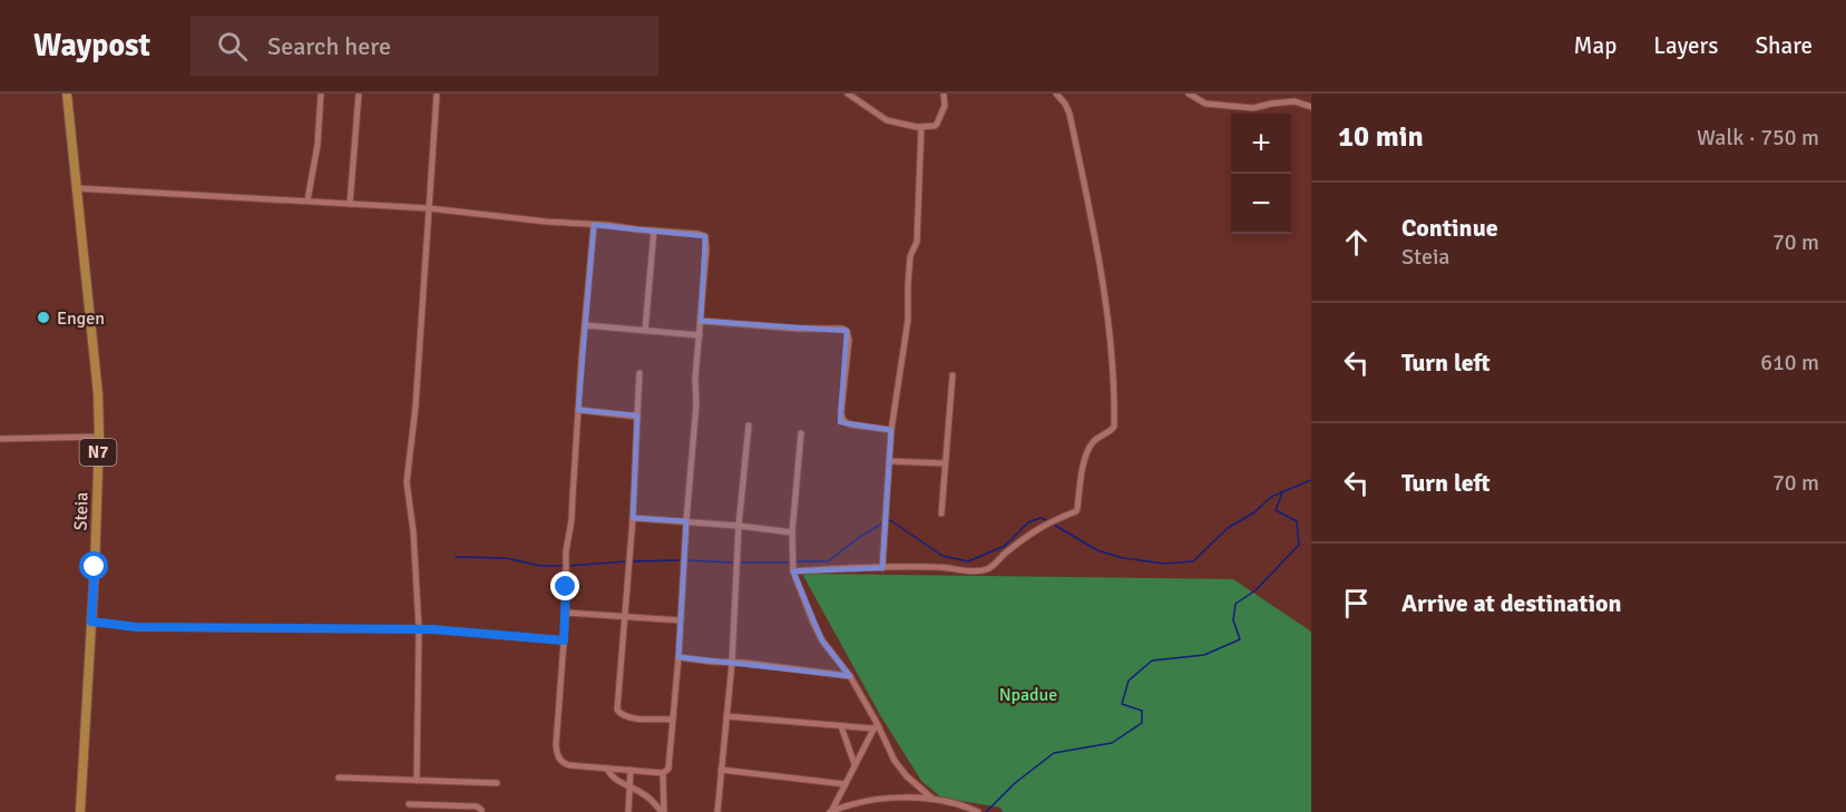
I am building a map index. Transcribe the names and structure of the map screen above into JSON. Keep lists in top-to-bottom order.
{
  "streets": {
    "main road": ["N7", "Steia"]
  },
  "parks": ["Npadue"],
  "places": ["Engen"],
  "page": {
    "header": "Waypost",
    "search": "Search here",
    "nav": ["Map", "Layers", "Share"],
    "heading": ["10 min", "Walk · 750 m"],
    "map_buttons": ["+", "−"],
    "list": [
      ["Continue", "Steia", "70 m"],
      ["Turn left", "610 m"],
      ["Turn left", "70 m"],
      "Arrive at destination"
    ]
  }
}
